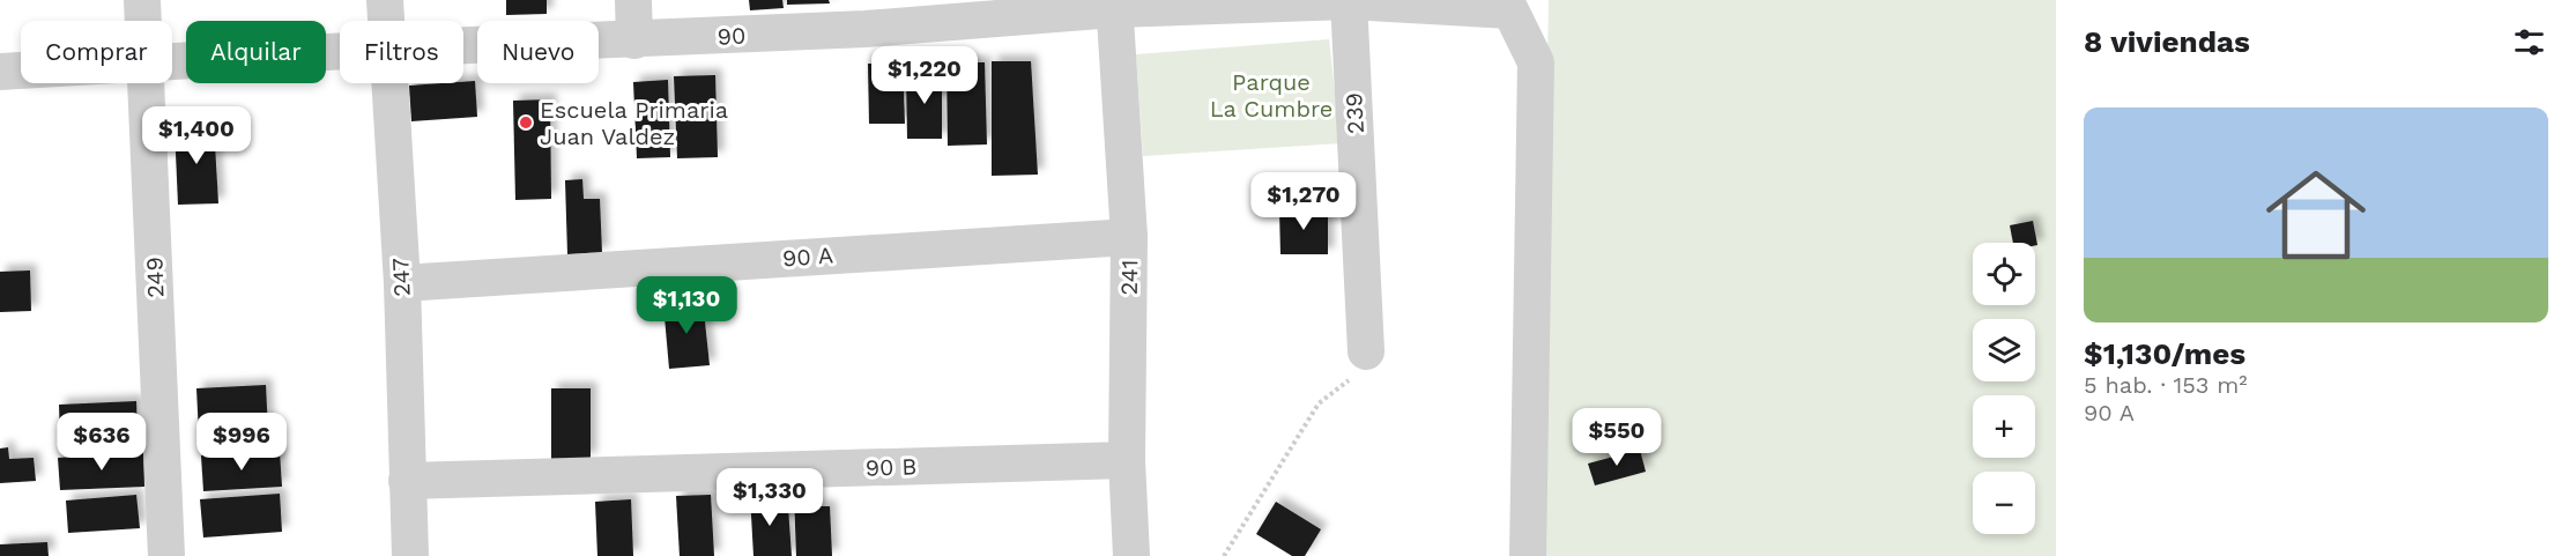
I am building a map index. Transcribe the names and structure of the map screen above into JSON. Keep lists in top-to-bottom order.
{
  "streets": {
    "street": [
      "90",
      "239",
      "90 A",
      "249",
      "247",
      "241",
      "90 B"
    ]
  },
  "crossings": [
    ["90", "239"],
    ["90", "241"],
    ["90 A", "247"],
    ["90 A", "241"],
    ["247", "90 B"],
    ["241", "90 B"]
  ],
  "parks": ["Parque La Cumbre"],
  "places": ["Escuela Primaria Juan Valdez"],
  "page": {
    "heading": "8 viviendas",
    "chip": [
      "Comprar",
      "Alquilar",
      "Filtros",
      "Nuevo"
    ],
    "price": [
      "$1,220",
      "$1,400",
      "$1,270",
      "$1,130",
      "$550",
      "$636",
      "$996",
      "$1,330"
    ],
    "list": [
      {
        "name": "$1,130/mes",
        "note": "5 hab. · 153 m² · 90 A"
      }
    ],
    "map_buttons": ["+", "−"]
  }
}
